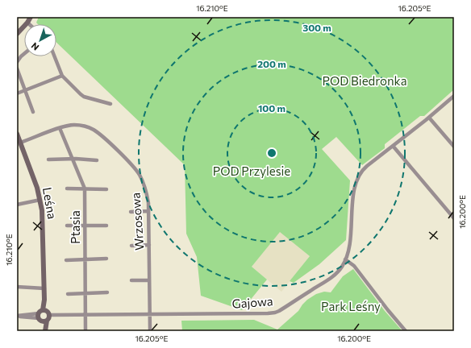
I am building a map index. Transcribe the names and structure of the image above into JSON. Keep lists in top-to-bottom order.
{
  "streets": {
    "street": [
      "Leśna",
      "Wrzosowa",
      "Ptasia",
      "Gajowa"
    ]
  },
  "crossings": [
    ["Leśna", "Wrzosowa"],
    ["Leśna", "Gajowa"],
    ["Wrzosowa", "Ptasia"],
    ["Wrzosowa", "Gajowa"],
    ["Ptasia", "Gajowa"]
  ],
  "parks": ["POD Biedronka", "POD Przylesie", "Park Leśny"],
  "north": "bottom left",
  "coordinates": ["16.210°E", "16.205°E", "16.200°E"],
  "rings": ["300 m", "200 m", "100 m"]
}
